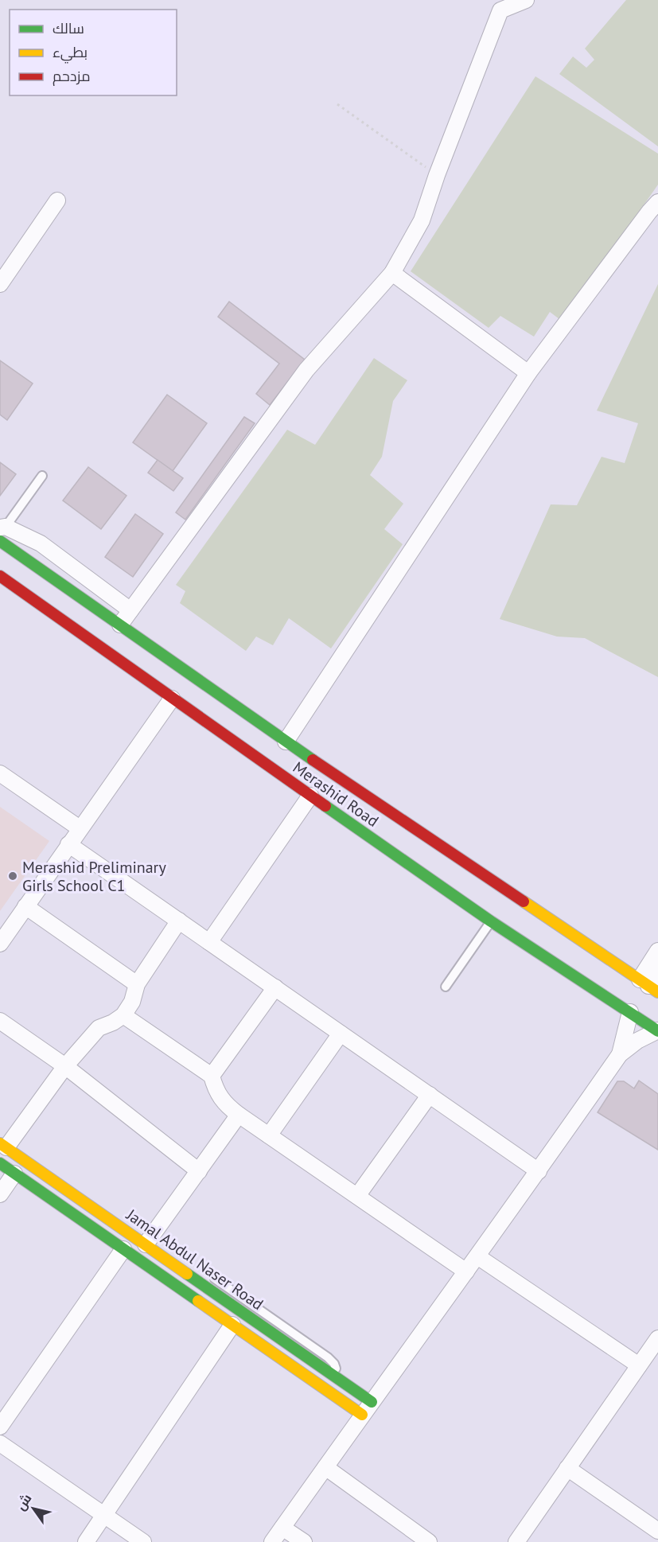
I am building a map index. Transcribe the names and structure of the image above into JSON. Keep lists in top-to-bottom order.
{
  "streets": {
    "main road": ["Merashid Road", "Jamal Abdul Naser Road"]
  },
  "places": ["Merashid Preliminary Girls School C1"],
  "legend": ["سالك", "بطيء", "مزدحم"],
  "north": "top left"
}
